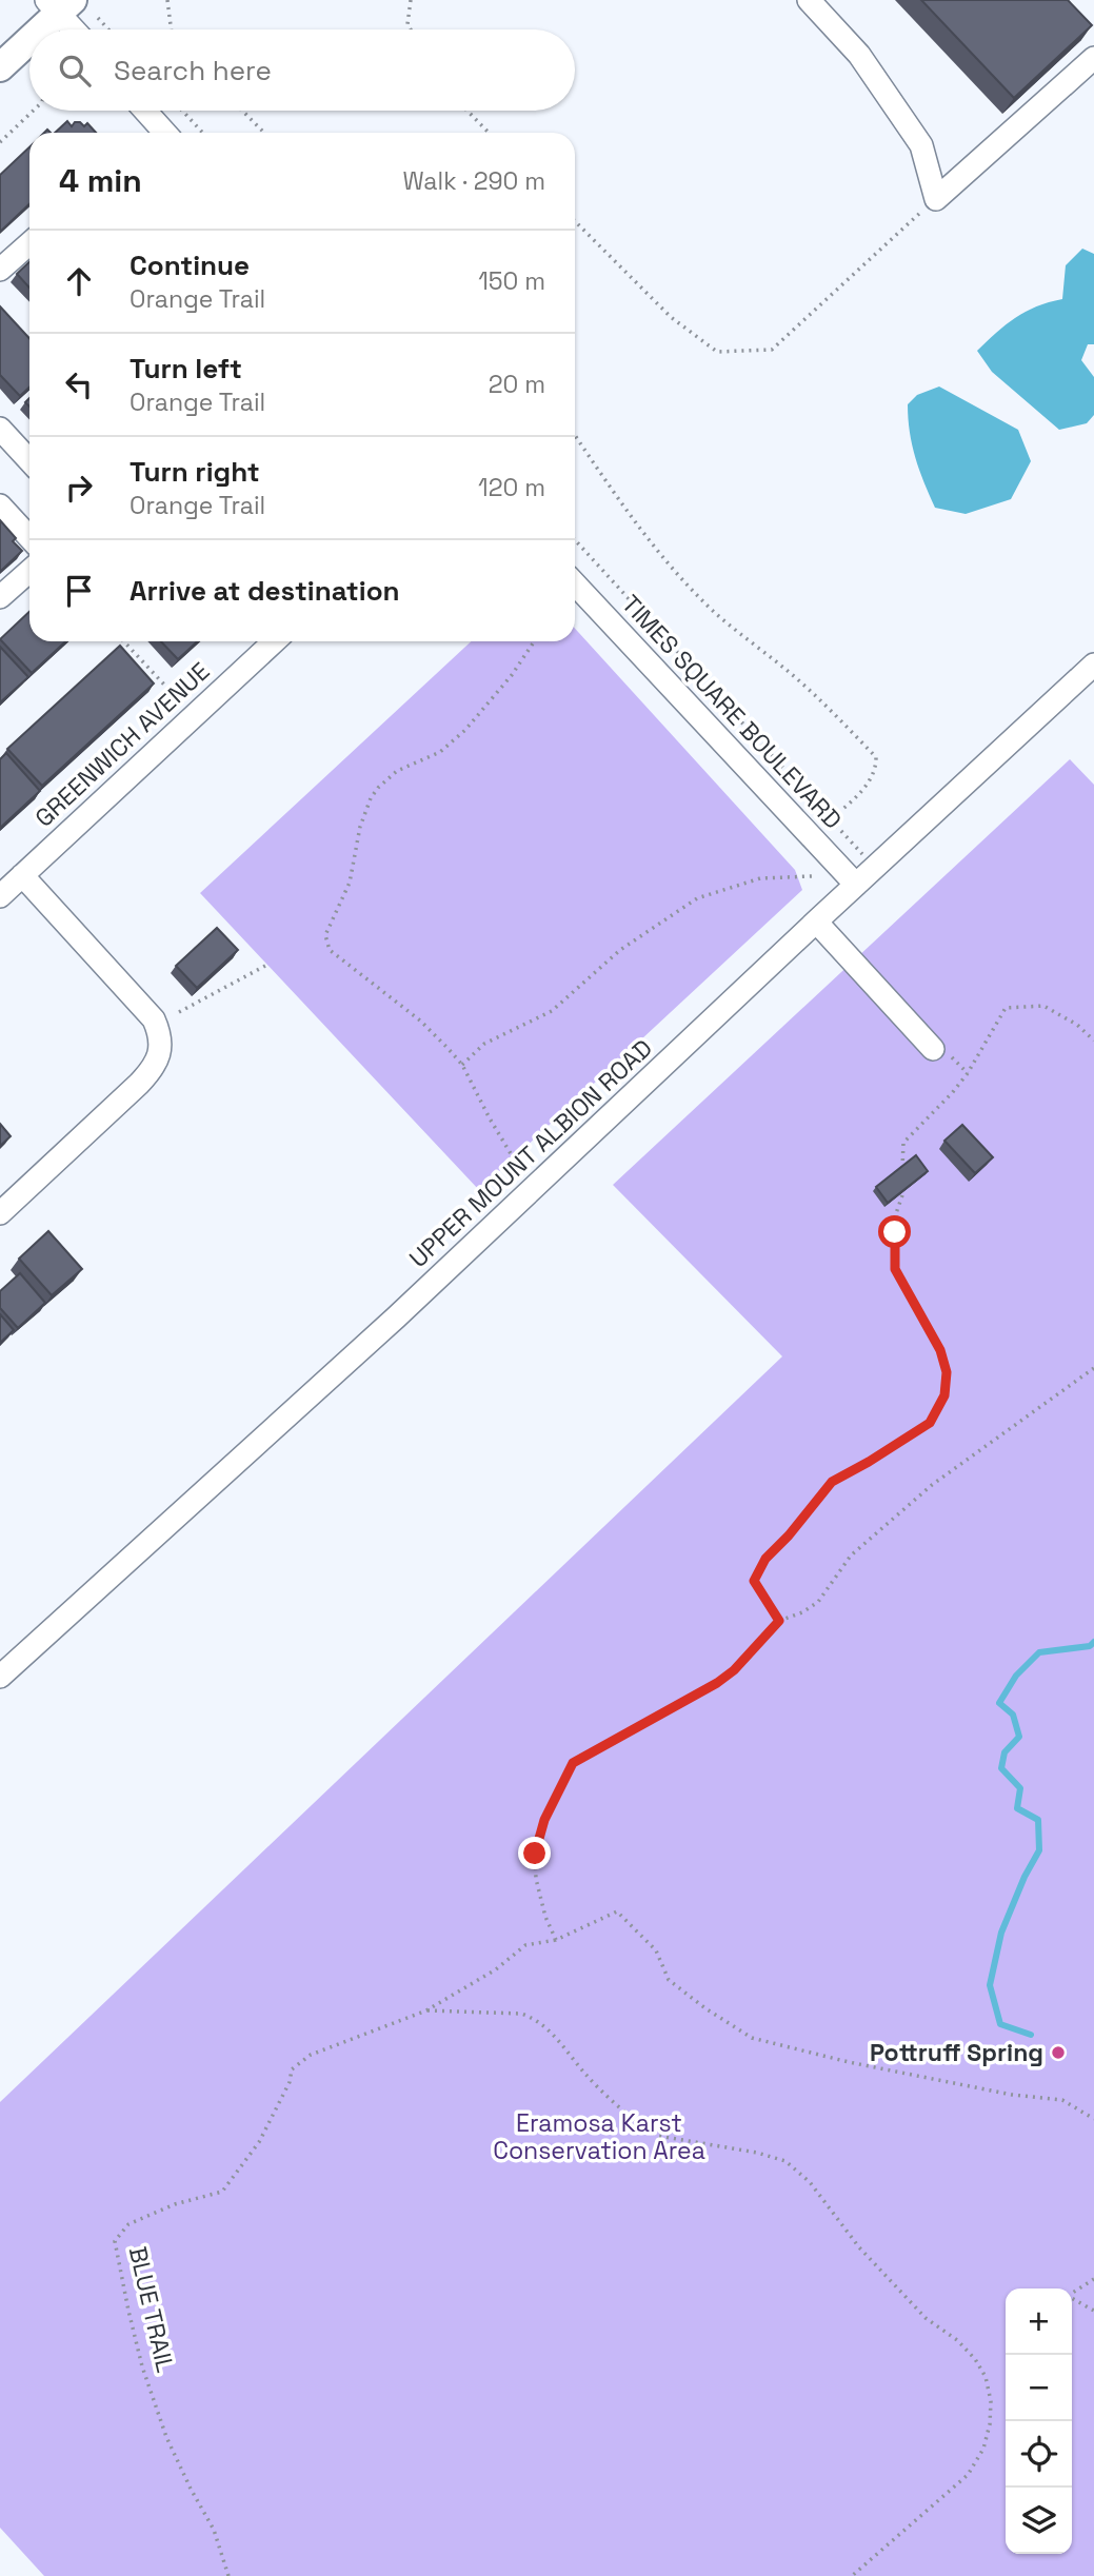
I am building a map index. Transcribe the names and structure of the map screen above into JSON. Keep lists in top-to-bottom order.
{
  "streets": {
    "street": ["TIMES SQUARE BOULEVARD", "GREENWICH AVENUE", "UPPER MOUNT ALBION ROAD"],
    "path": ["BLUE TRAIL"]
  },
  "crossings": [
    ["TIMES SQUARE BOULEVARD", "UPPER MOUNT ALBION ROAD"]
  ],
  "parks": ["Eramosa Karst Conservation Area"],
  "places": ["Pottruff Spring"],
  "page": {
    "search": "Search here",
    "heading": ["4 min", "Walk · 290 m"],
    "list": [
      ["Continue", "Orange Trail", "150 m"],
      ["Turn left", "Orange Trail", "20 m"],
      ["Turn right", "Orange Trail", "120 m"],
      "Arrive at destination"
    ],
    "map_buttons": ["+", "−"]
  }
}
